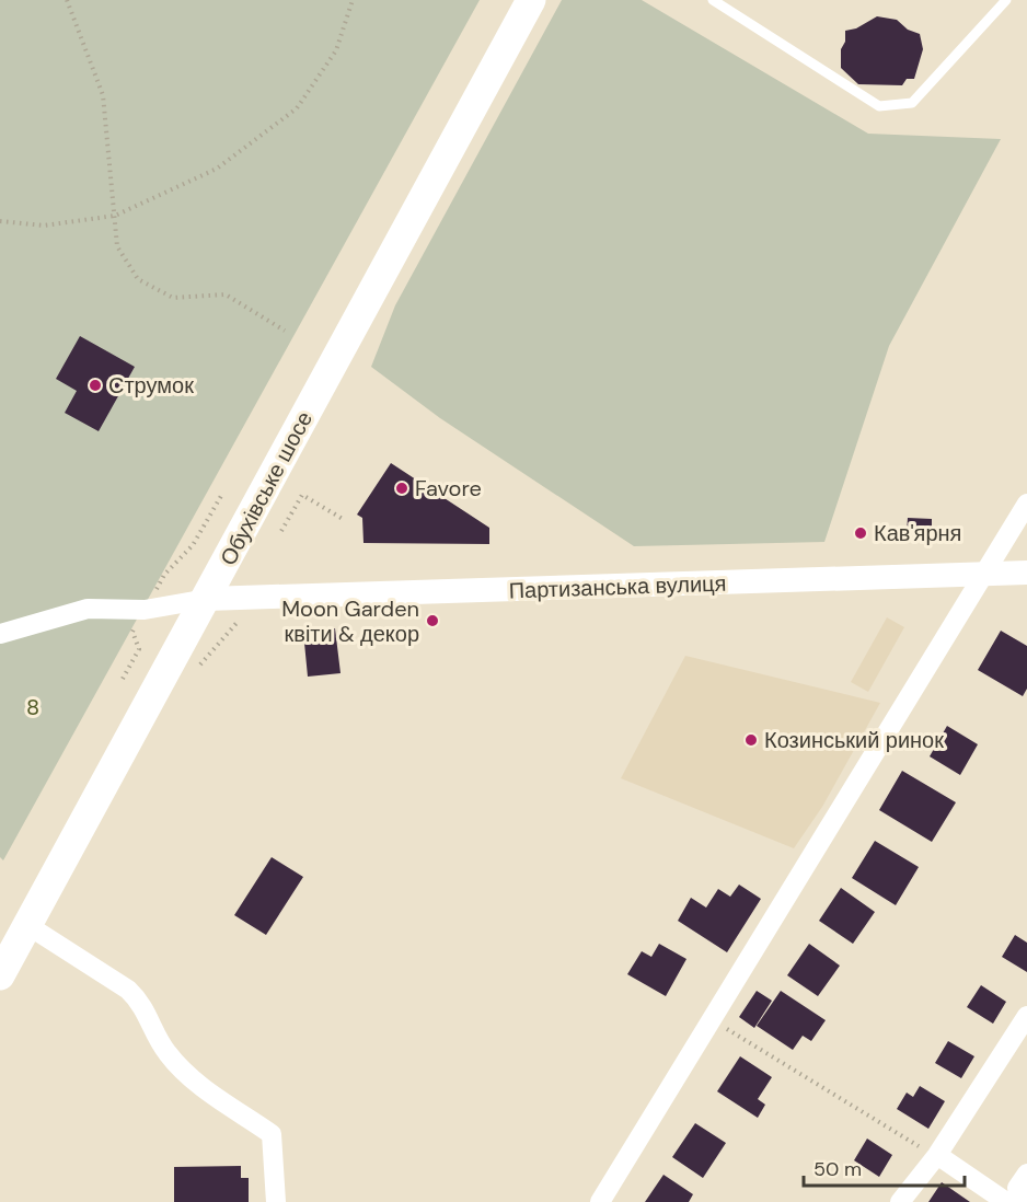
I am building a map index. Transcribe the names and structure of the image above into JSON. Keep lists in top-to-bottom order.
{
  "streets": {
    "main road": ["Обухівське шосе"],
    "street": ["Партизанська вулиця"]
  },
  "crossings": [
    ["Обухівське шосе", "Партизанська вулиця"]
  ],
  "parks": ["8"],
  "places": [
    "Струмок",
    "Favore",
    "Кав'ярня",
    "Moon Garden квіти & декор",
    "Козинський ринок"
  ],
  "scale_bar": "50 m"
}
